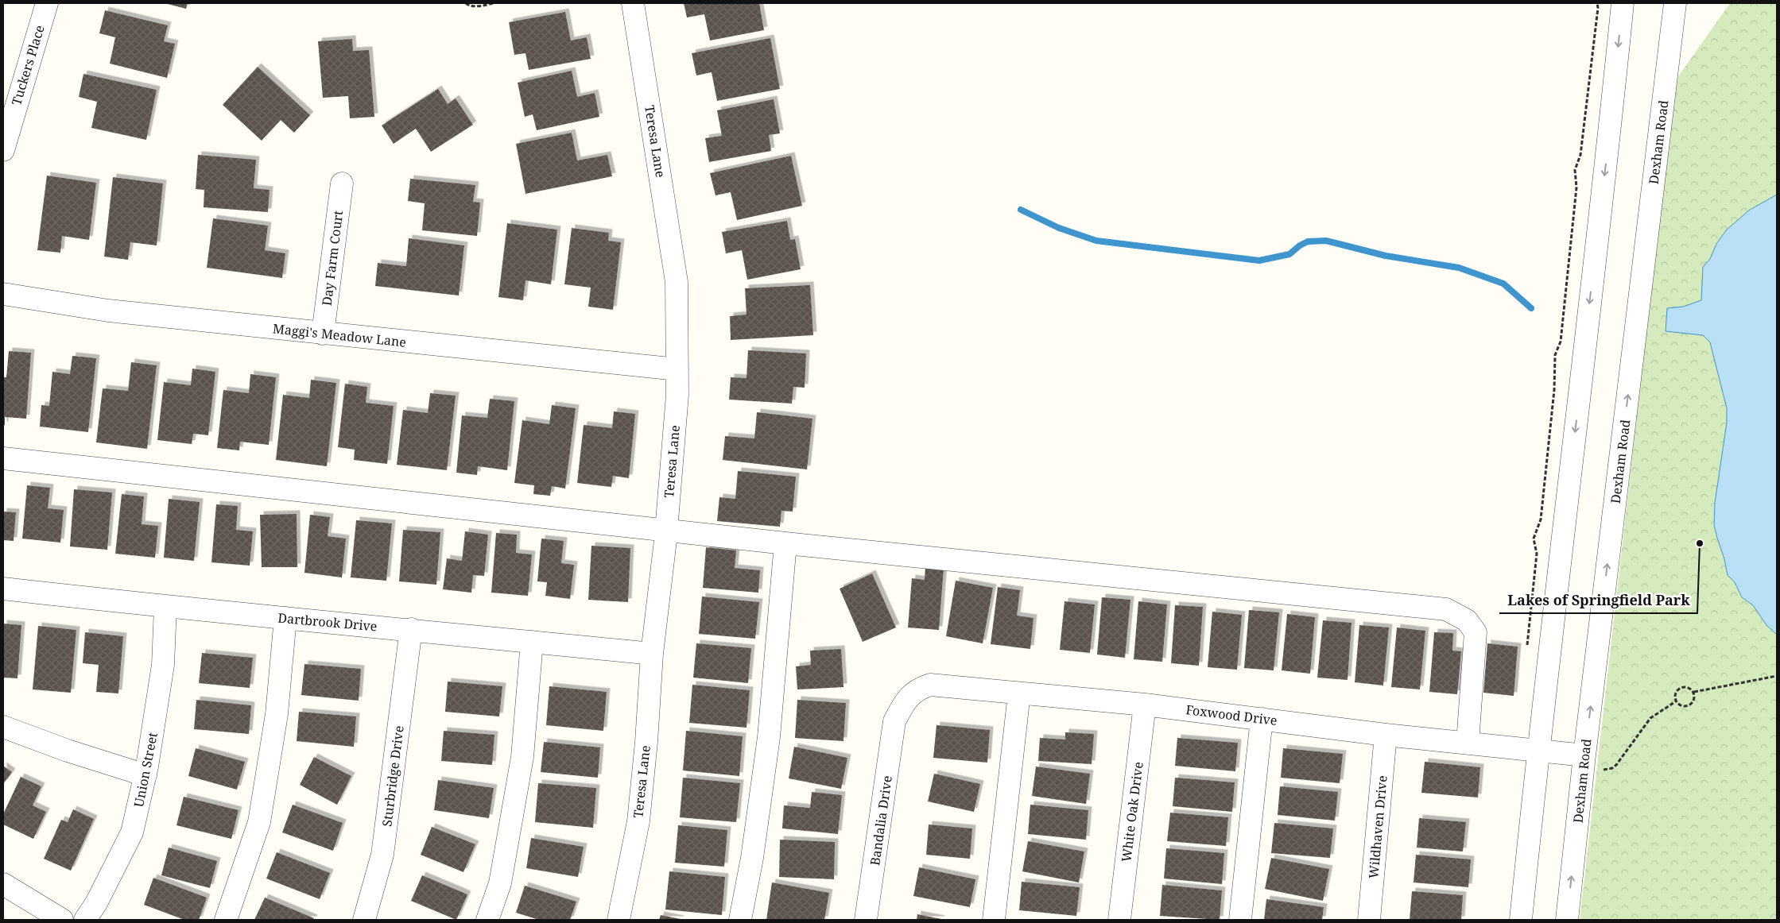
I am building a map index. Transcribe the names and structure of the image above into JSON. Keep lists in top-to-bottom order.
{
  "streets": {
    "street": [
      "Tuckers Place",
      "Teresa Lane",
      "Dexham Road",
      "Day Farm Court",
      "Maggi's Meadow Lane",
      "Dartbrook Drive",
      "Foxwood Drive",
      "Union Street",
      "Sturbridge Drive",
      "White Oak Drive",
      "Bandalia Drive",
      "Wildhaven Drive"
    ]
  },
  "crossings": [
    ["Teresa Lane", "Maggi's Meadow Lane"],
    ["Teresa Lane", "Dartbrook Drive"],
    ["Dexham Road", "Foxwood Drive"],
    ["Day Farm Court", "Maggi's Meadow Lane"],
    ["Dartbrook Drive", "Union Street"],
    ["Dartbrook Drive", "Sturbridge Drive"],
    ["Foxwood Drive", "White Oak Drive"],
    ["Foxwood Drive", "Bandalia Drive"],
    ["Foxwood Drive", "Wildhaven Drive"]
  ],
  "places": ["Lakes of Springfield Park"]
}
